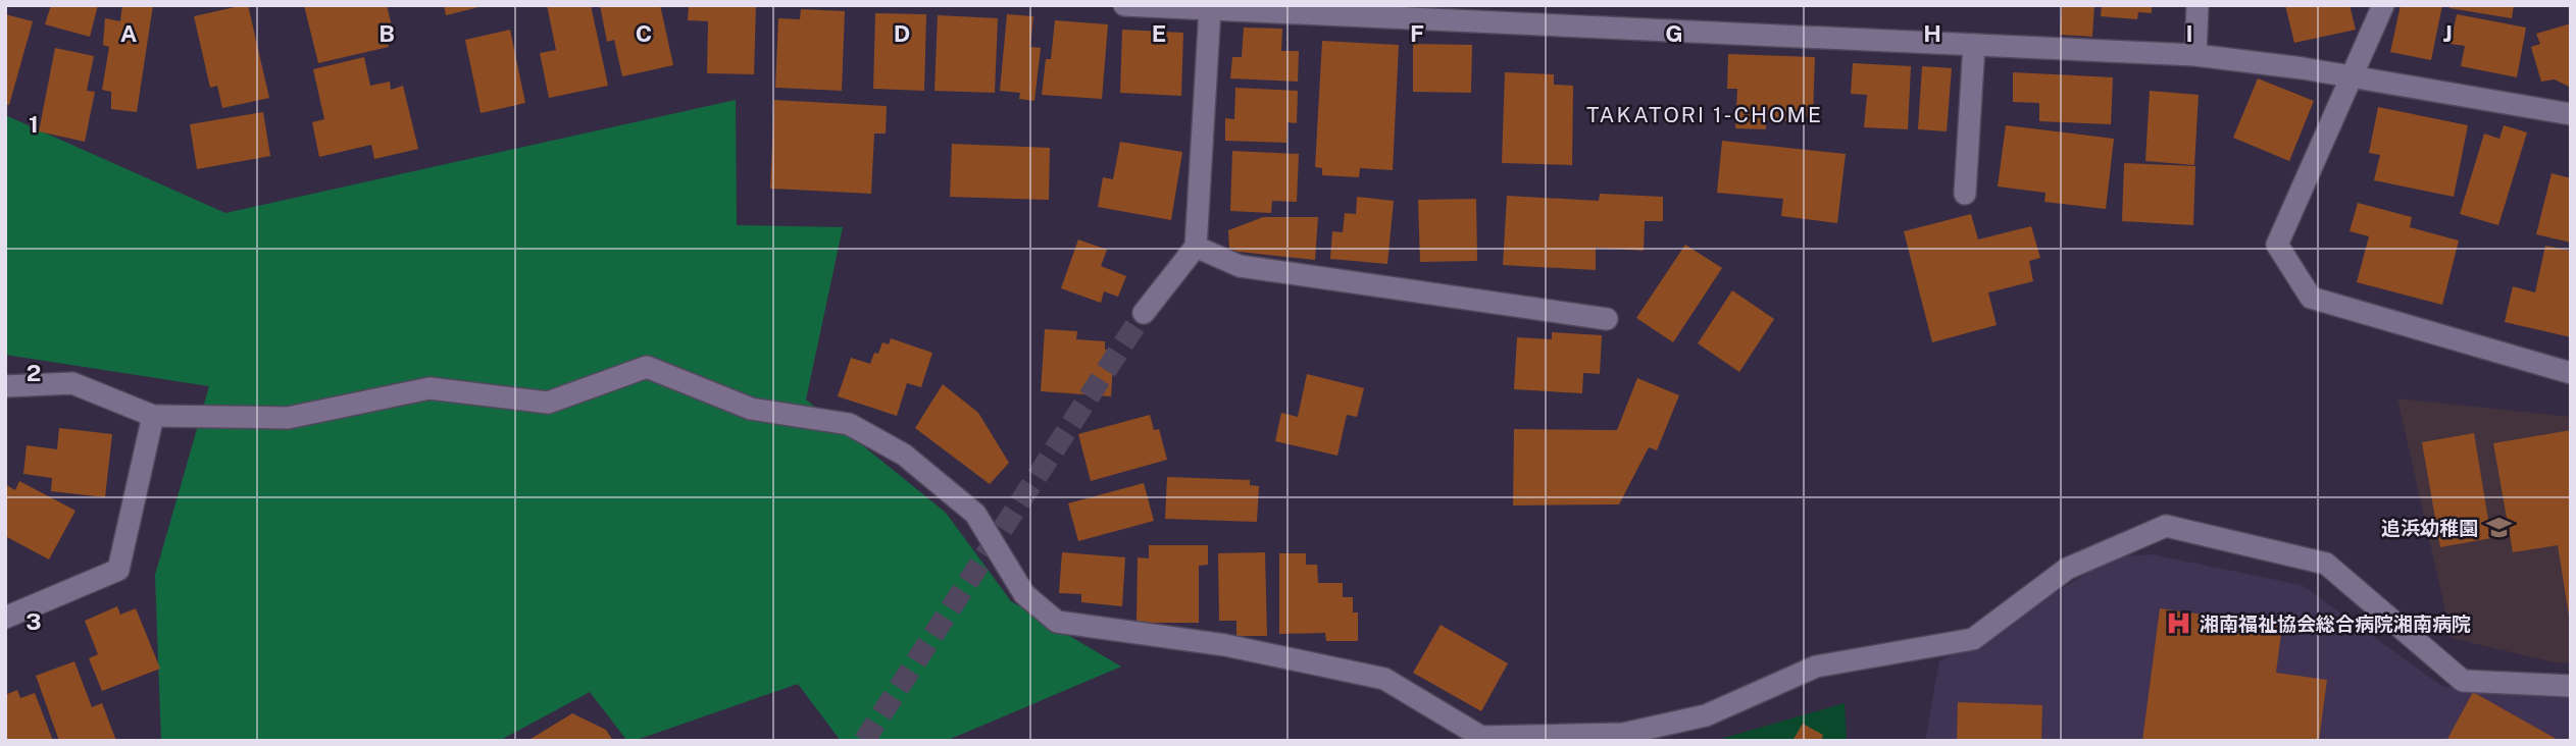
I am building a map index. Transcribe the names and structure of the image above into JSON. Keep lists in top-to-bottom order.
{
  "districts": ["TAKATORI 1-CHOME"],
  "places": {
    "school or university": ["追浜幼稚園"],
    "hospital": ["湘南福祉協会総合病院湘南病院"]
  },
  "grid": {
    "columns": [
      "A",
      "B",
      "C",
      "D",
      "E",
      "F",
      "G",
      "H",
      "I",
      "J"
    ],
    "rows": ["1", "2", "3"]
  }
}
